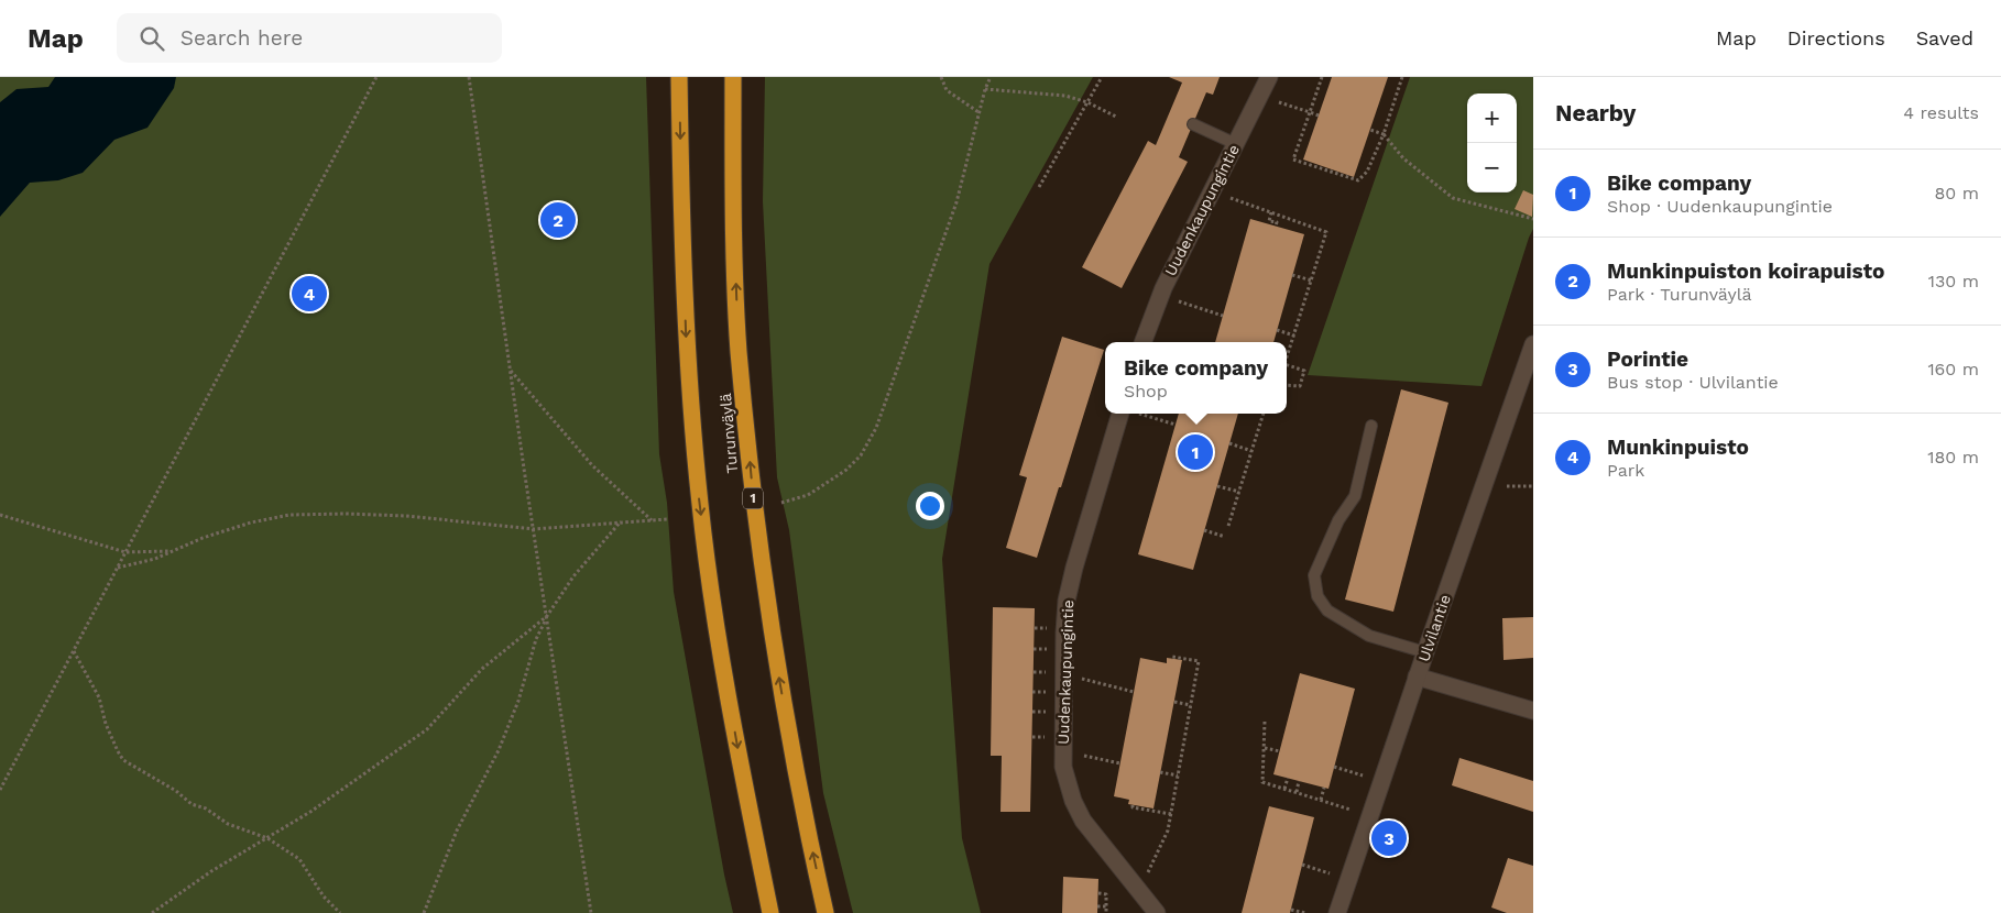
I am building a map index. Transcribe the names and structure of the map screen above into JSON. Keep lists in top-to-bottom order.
{
  "streets": {
    "highway": ["Turunväylä", "1"],
    "street": ["Uudenkaupungintie", "Ulvilantie"]
  },
  "page": {
    "header": "Map",
    "search": "Search here",
    "nav": ["Map", "Directions", "Saved"],
    "heading": ["Nearby", "4 results"],
    "map_buttons": ["+", "−"],
    "list": [
      {
        "mark": "1",
        "name": "Bike company",
        "note": "Shop · Uudenkaupungintie",
        "value": "80 m"
      },
      {
        "mark": "2",
        "name": "Munkinpuiston koirapuisto",
        "note": "Park · Turunväylä",
        "value": "130 m"
      },
      {
        "mark": "3",
        "name": "Porintie",
        "note": "Bus stop · Ulvilantie",
        "value": "160 m"
      },
      {
        "mark": "4",
        "name": "Munkinpuisto",
        "note": "Park",
        "value": "180 m"
      }
    ],
    "pins": [
      "2",
      "4",
      "1",
      "3"
    ],
    "popup": ["Bike company", "Shop"]
  }
}
